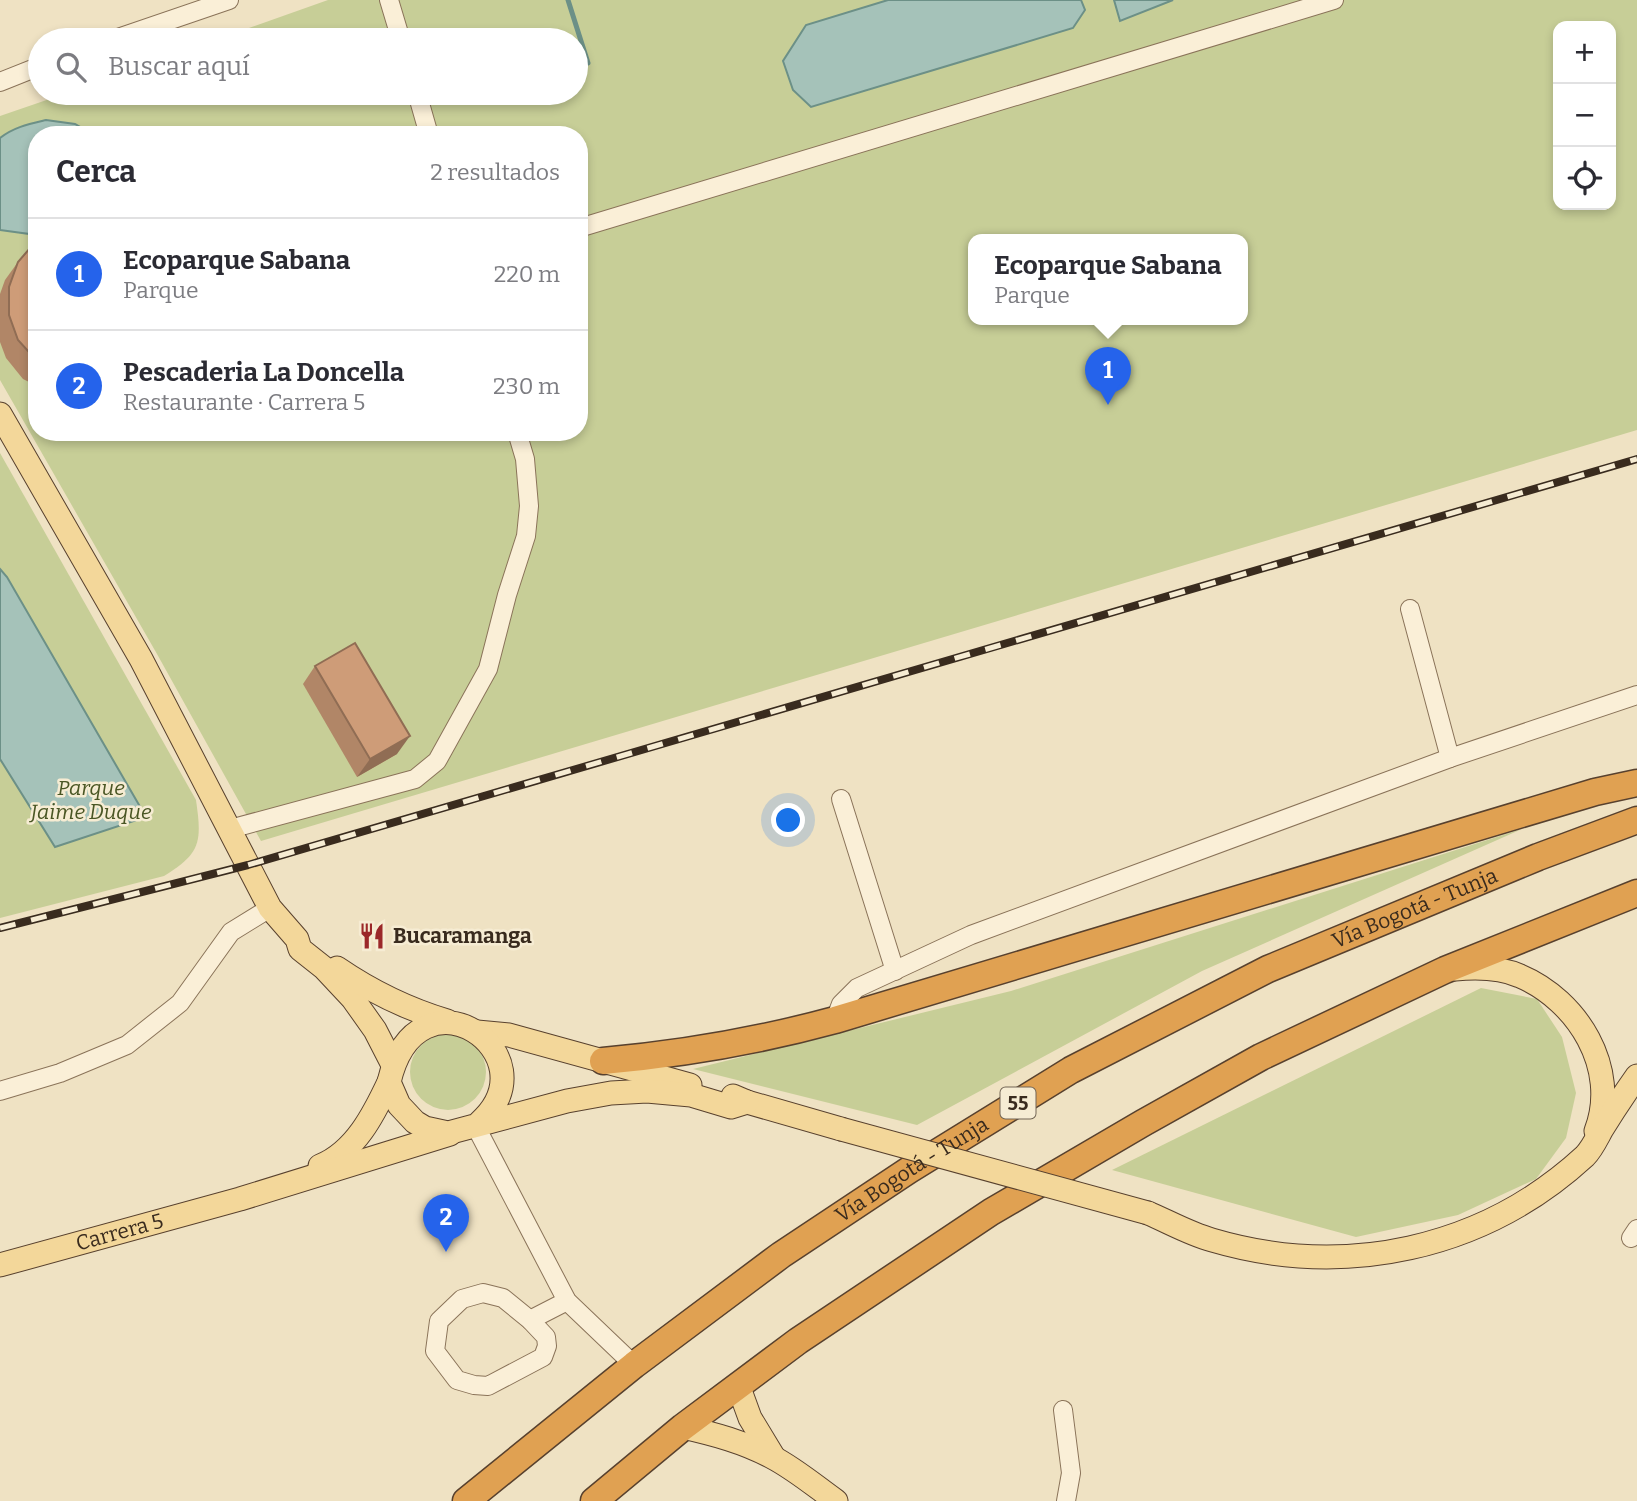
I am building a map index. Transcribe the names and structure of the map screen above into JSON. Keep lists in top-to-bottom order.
{
  "streets": {
    "highway": ["Vía Bogotá - Tunja", "55"],
    "main road": ["Carrera 5"]
  },
  "parks": ["Parque Jaime Duque"],
  "places": {
    "restaurant": ["Bucaramanga"]
  },
  "page": {
    "map_buttons": ["+", "−"],
    "search": "Buscar aquí",
    "heading": ["Cerca", "2 resultados"],
    "list": [
      {
        "mark": "1",
        "name": "Ecoparque Sabana",
        "note": "Parque",
        "value": "220 m"
      },
      {
        "mark": "2",
        "name": "Pescaderia La Doncella",
        "note": "Restaurante · Carrera 5",
        "value": "230 m"
      }
    ],
    "popup": ["Ecoparque Sabana", "Parque"],
    "pins": ["1", "2"]
  }
}
